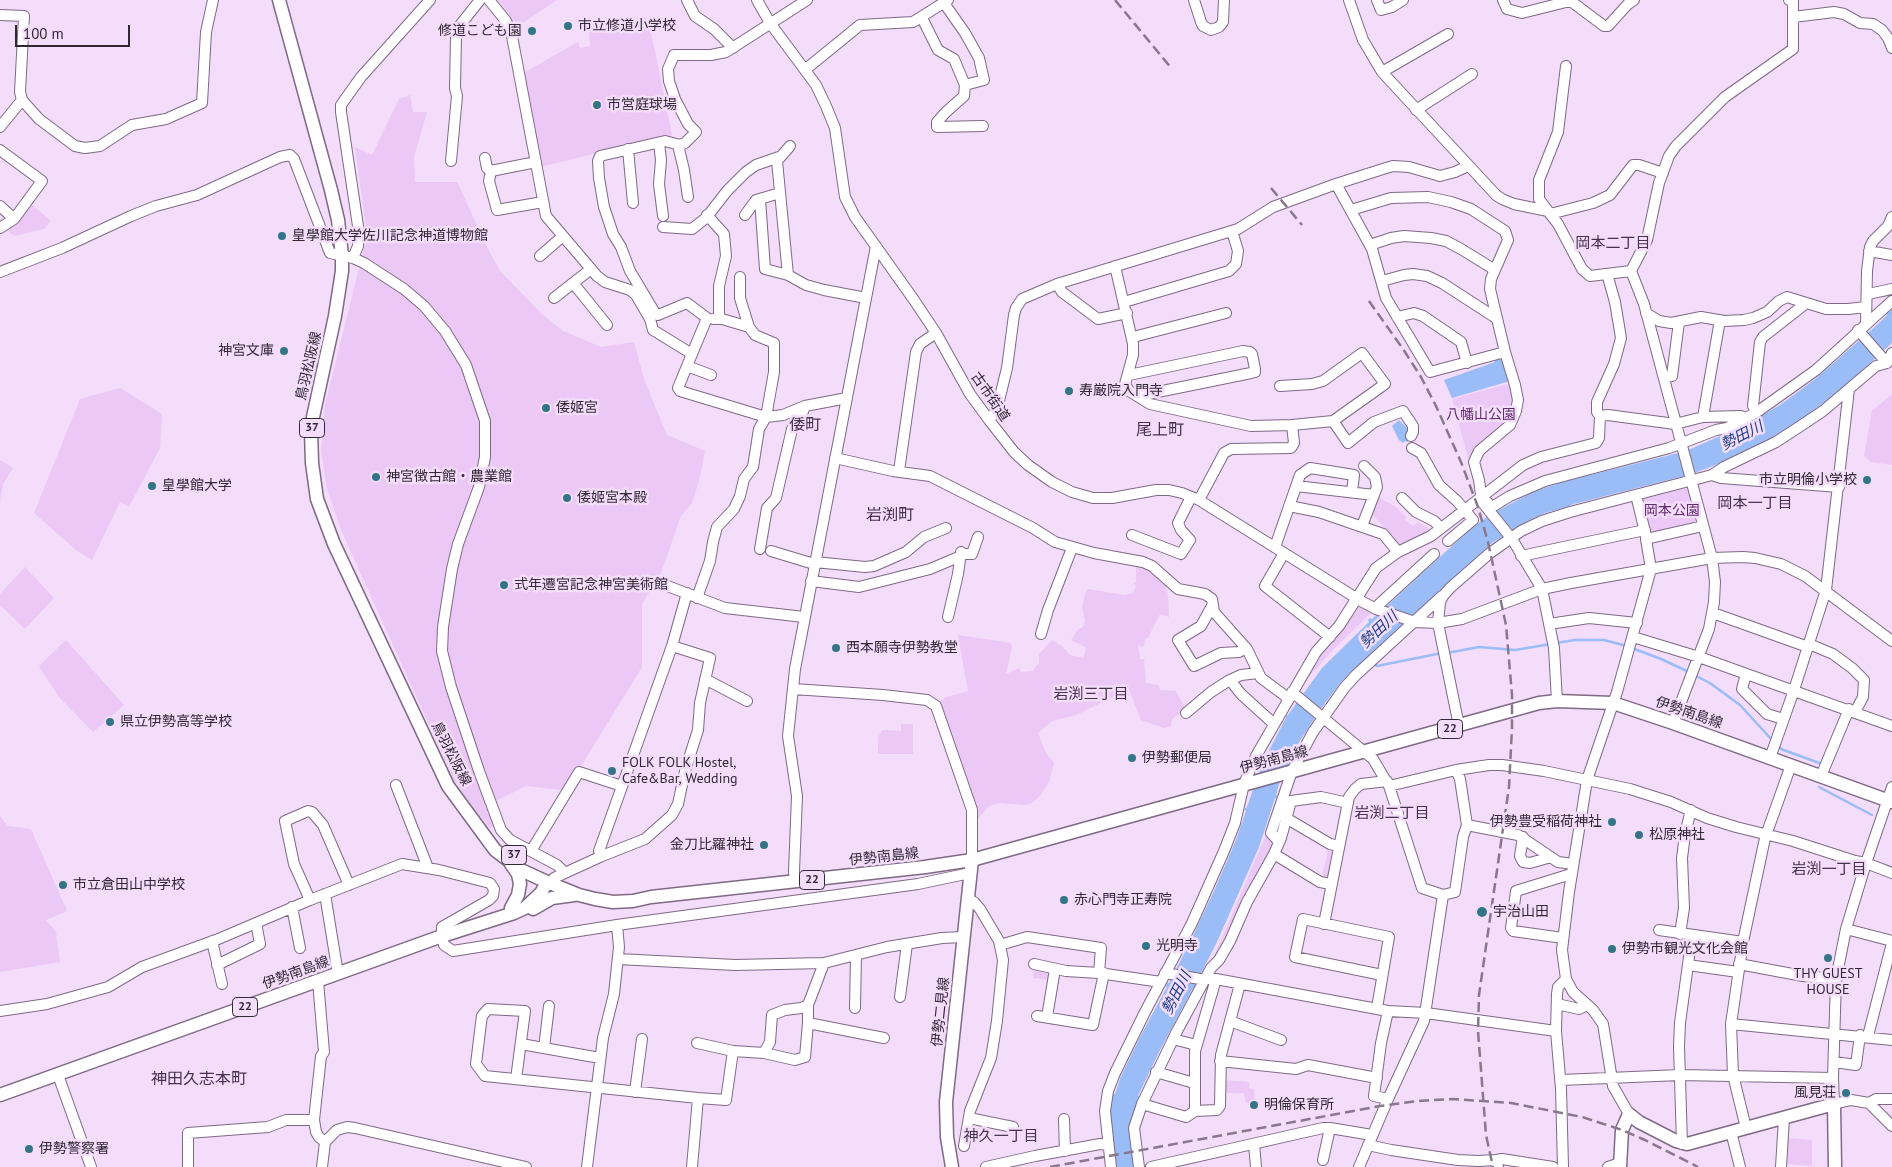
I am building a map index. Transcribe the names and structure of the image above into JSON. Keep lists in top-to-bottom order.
{
  "streets": {
    "main road": [
      "鳥羽松阪線",
      "37",
      "伊勢南島線",
      "22",
      "伊勢二見線"
    ],
    "street": ["古市街道"]
  },
  "crossings": [
    ["鳥羽松阪線", "伊勢南島線"],
    ["伊勢南島線", "伊勢二見線"]
  ],
  "districts": [
    "岡本二丁目",
    "倭町",
    "尾上町",
    "岡本一丁目",
    "岩渕町",
    "岩渕三丁目",
    "岩渕二丁目",
    "岩渕一丁目",
    "神田久志本町",
    "神久一丁目"
  ],
  "water": ["勢田川"],
  "parks": ["八幡山公園", "岡本公園"],
  "places": [
    "市立修道小学校",
    "修道こども園",
    "市営庭球場",
    "皇學館大学佐川記念神道博物館",
    "神宮文庫",
    "寿厳院入門寺",
    "倭姬宮",
    "神宮徴古館・農業館",
    "市立明倫小学校",
    "皇學館大学",
    "倭姬宮本殿",
    "式年遷宮記念神宮美術館",
    "西本願寺伊勢教堂",
    "県立伊勢高等学校",
    "伊勢郵便局",
    "FOLK FOLK Hostel, Cafe&Bar, Wedding",
    "伊勢豊受稲荷神社",
    "松原神社",
    "金刀比羅神社",
    "市立倉田山中学校",
    "赤心門寺正寿院",
    "宇治山田",
    "光明寺",
    "伊勢市観光文化会館",
    "THY GUEST HOUSE",
    "風見荘",
    "明倫保育所",
    "伊勢警察署"
  ],
  "scale_bar": "100 m"
}
